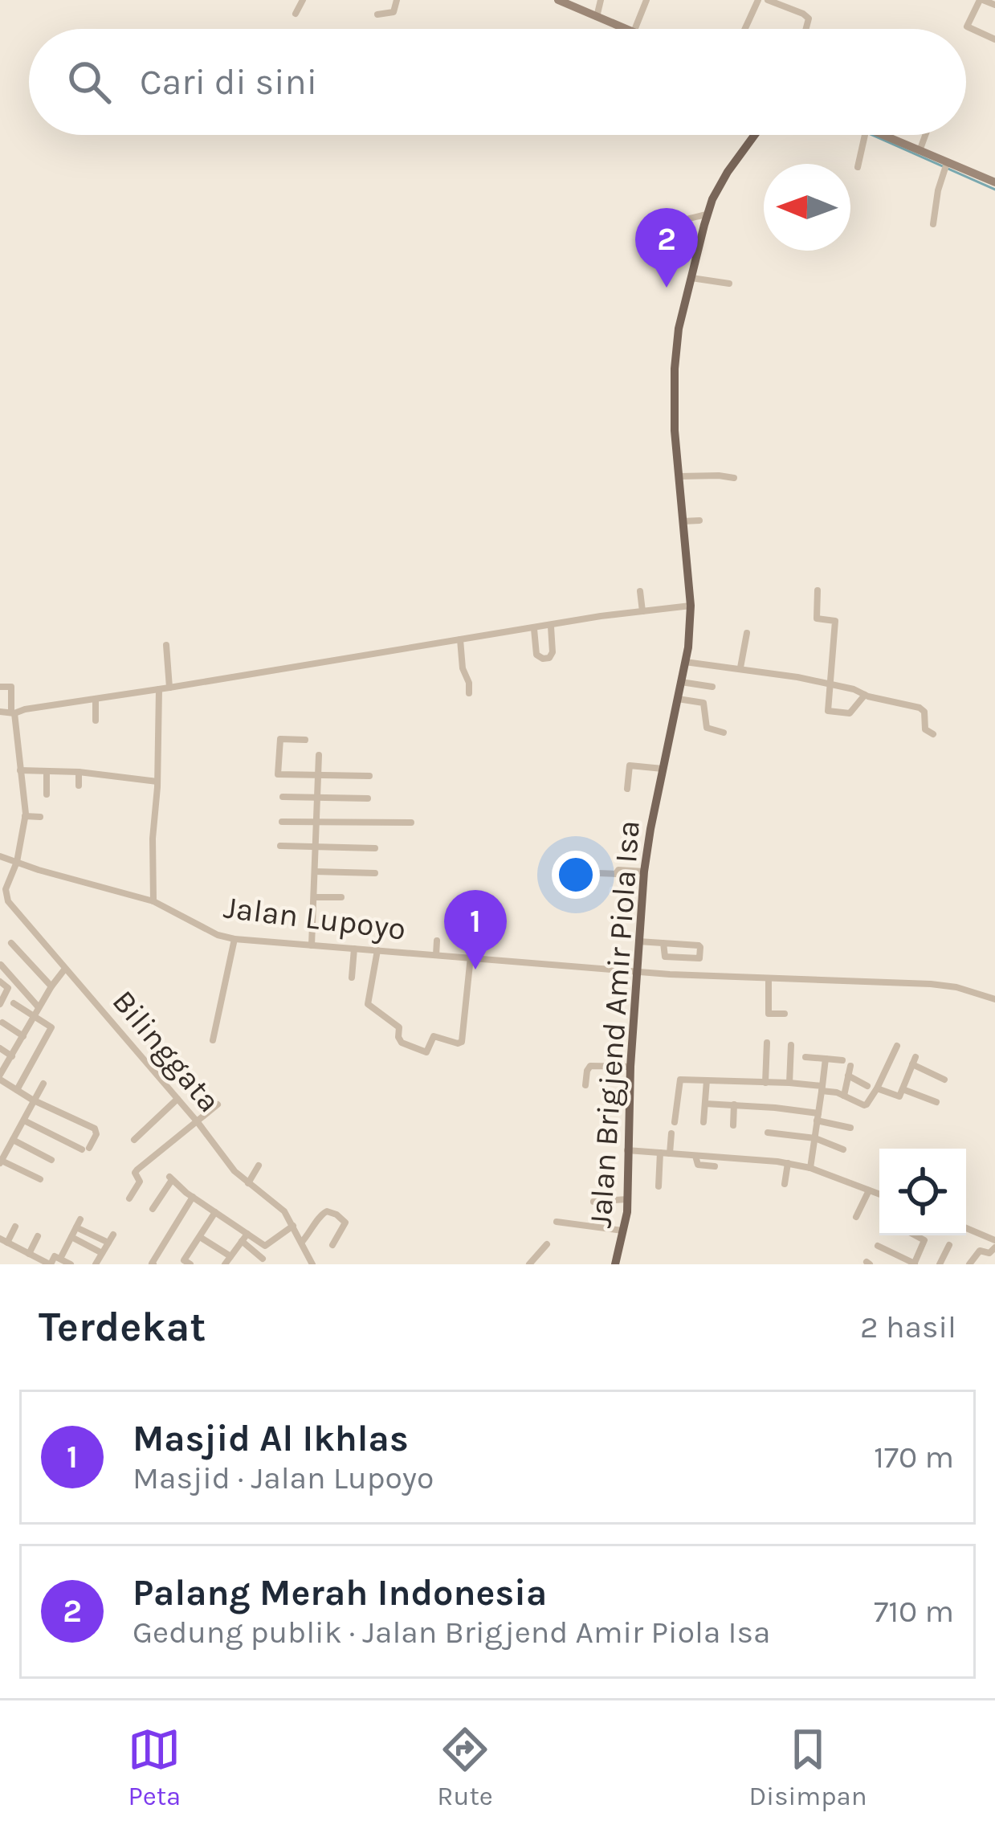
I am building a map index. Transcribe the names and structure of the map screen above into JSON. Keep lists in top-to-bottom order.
{
  "streets": {
    "main road": ["Jalan Brigjend Amir Piola Isa"],
    "street": ["Jalan Lupoyo", "Bilinggata"]
  },
  "crossings": [
    ["Jalan Lupoyo", "Jalan Brigjend Amir Piola Isa"],
    ["Jalan Lupoyo", "Bilinggata"]
  ],
  "north": "left",
  "page": {
    "search": "Cari di sini",
    "pins": ["2", "1"],
    "heading": ["Terdekat", "2 hasil"],
    "list": [
      {
        "mark": "1",
        "name": "Masjid Al Ikhlas",
        "note": "Masjid · Jalan Lupoyo",
        "value": "170 m"
      },
      {
        "mark": "2",
        "name": "Palang Merah Indonesia",
        "note": "Gedung publik · Jalan Brigjend Amir Piola Isa",
        "value": "710 m"
      }
    ],
    "nav": ["Peta", "Rute", "Disimpan"]
  }
}
